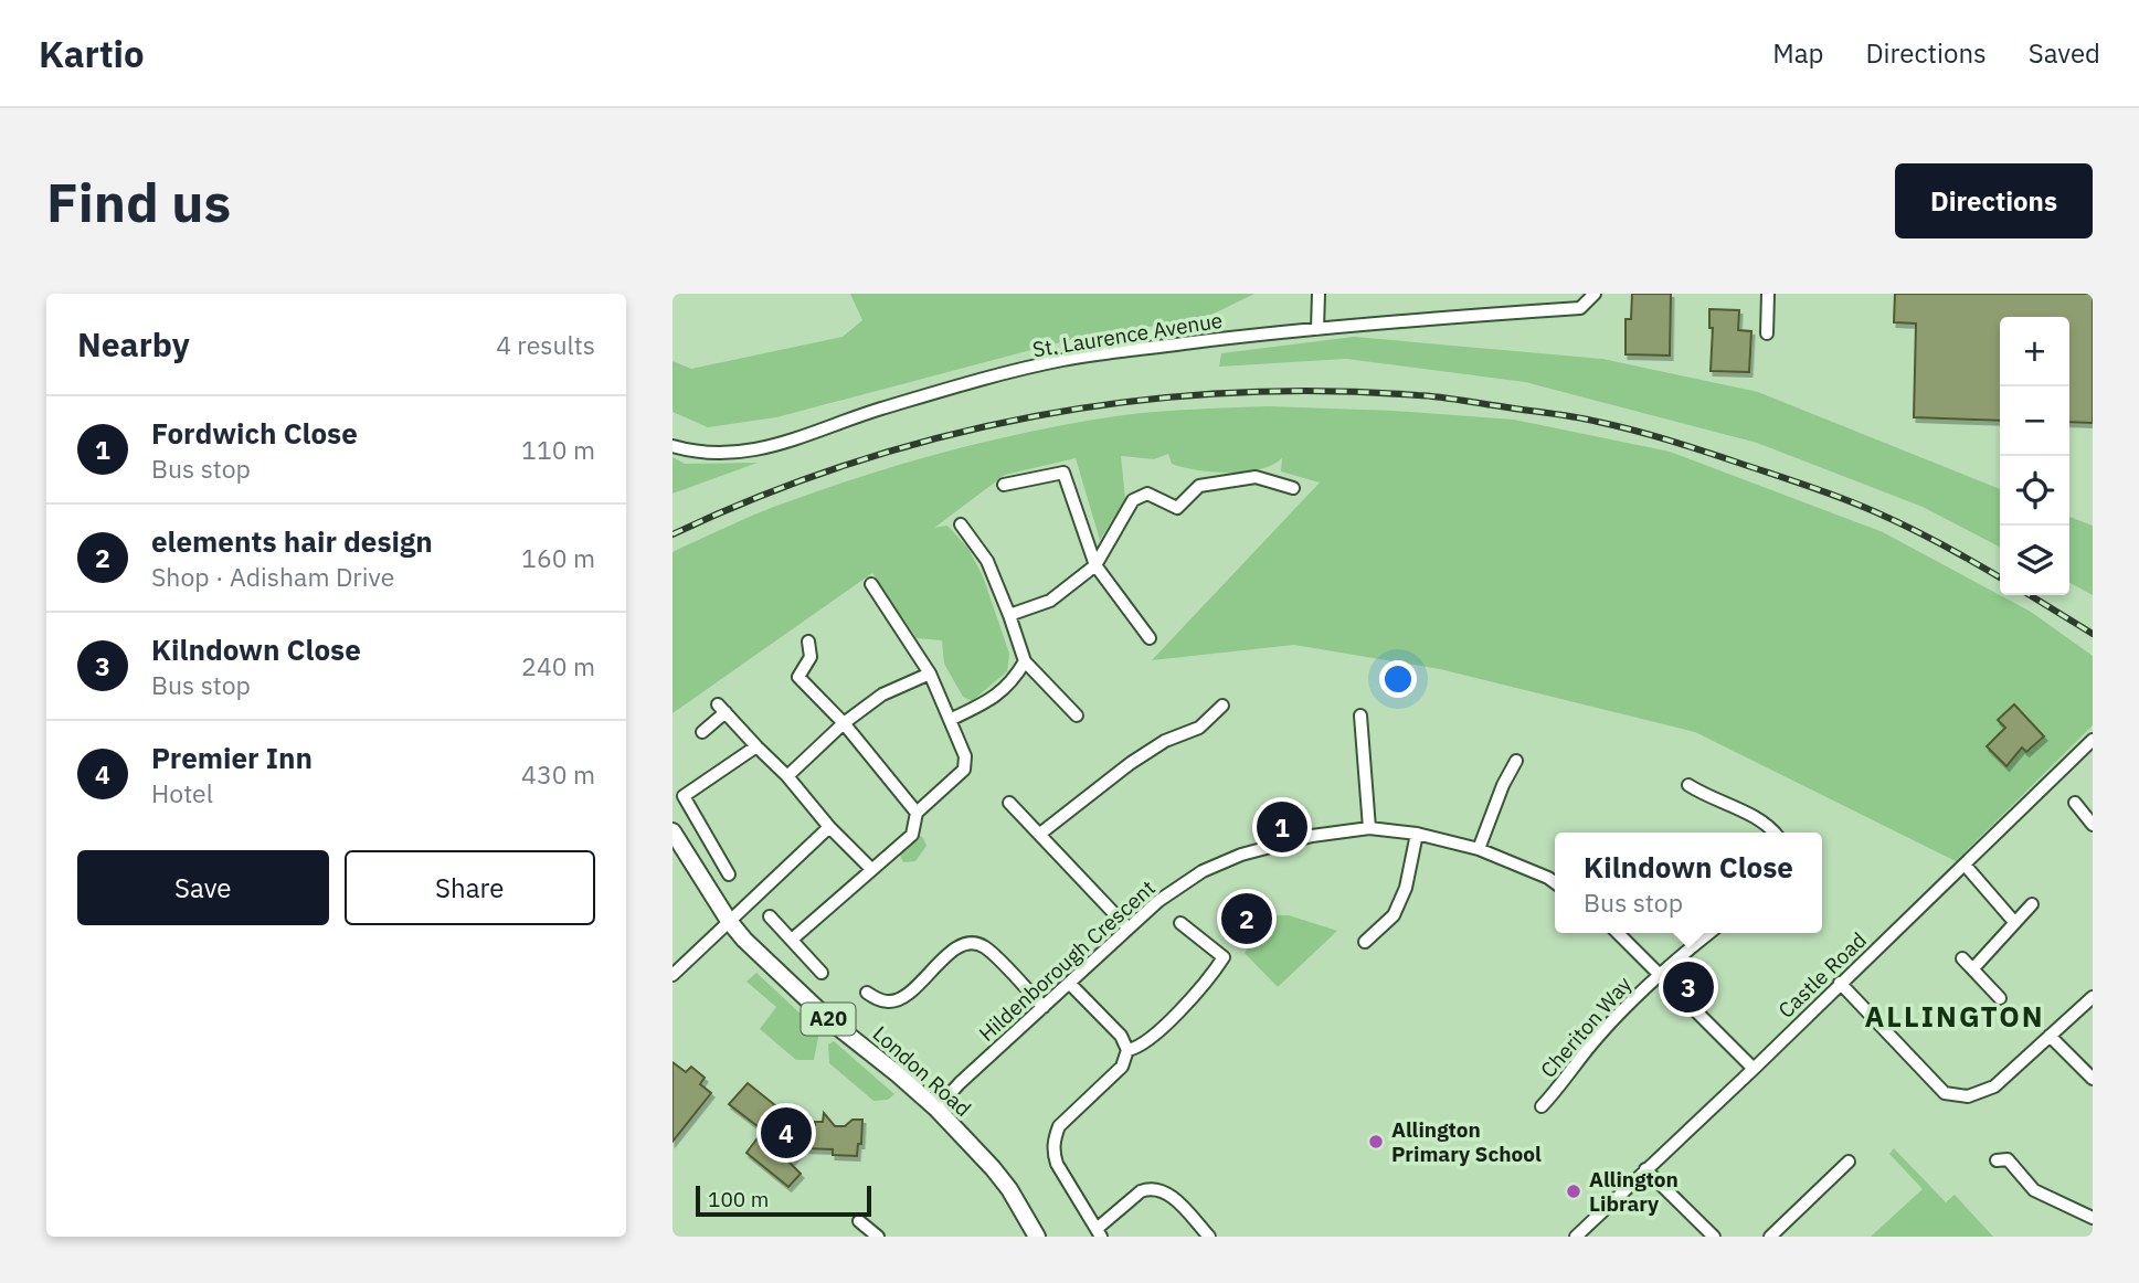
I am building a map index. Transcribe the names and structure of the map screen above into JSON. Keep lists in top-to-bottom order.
{
  "streets": {
    "main road": ["A20", "London Road"],
    "street": [
      "St. Laurence Avenue",
      "Hildenborough Crescent",
      "Castle Road",
      "Cheriton Way"
    ]
  },
  "crossings": [
    ["Hildenborough Crescent", "London Road"]
  ],
  "districts": ["ALLINGTON"],
  "places": ["Allington Primary School", "Allington Library"],
  "scale_bar": "100 m",
  "page": {
    "header": "Kartio",
    "nav": ["Map", "Directions", "Saved"],
    "buttons": [
      "Directions",
      ["Save", "Share"]
    ],
    "title": "Find us",
    "heading": ["Nearby", "4 results"],
    "map_buttons": ["+", "−"],
    "list": [
      {
        "mark": "1",
        "name": "Fordwich Close",
        "note": "Bus stop",
        "value": "110 m"
      },
      {
        "mark": "2",
        "name": "elements hair design",
        "note": "Shop · Adisham Drive",
        "value": "160 m"
      },
      {
        "mark": "3",
        "name": "Kilndown Close",
        "note": "Bus stop",
        "value": "240 m"
      },
      {
        "mark": "4",
        "name": "Premier Inn",
        "note": "Hotel",
        "value": "430 m"
      }
    ],
    "pins": [
      "1",
      "2",
      "3",
      "4"
    ],
    "popup": ["Kilndown Close", "Bus stop"],
    "scale": "100 m"
  }
}
